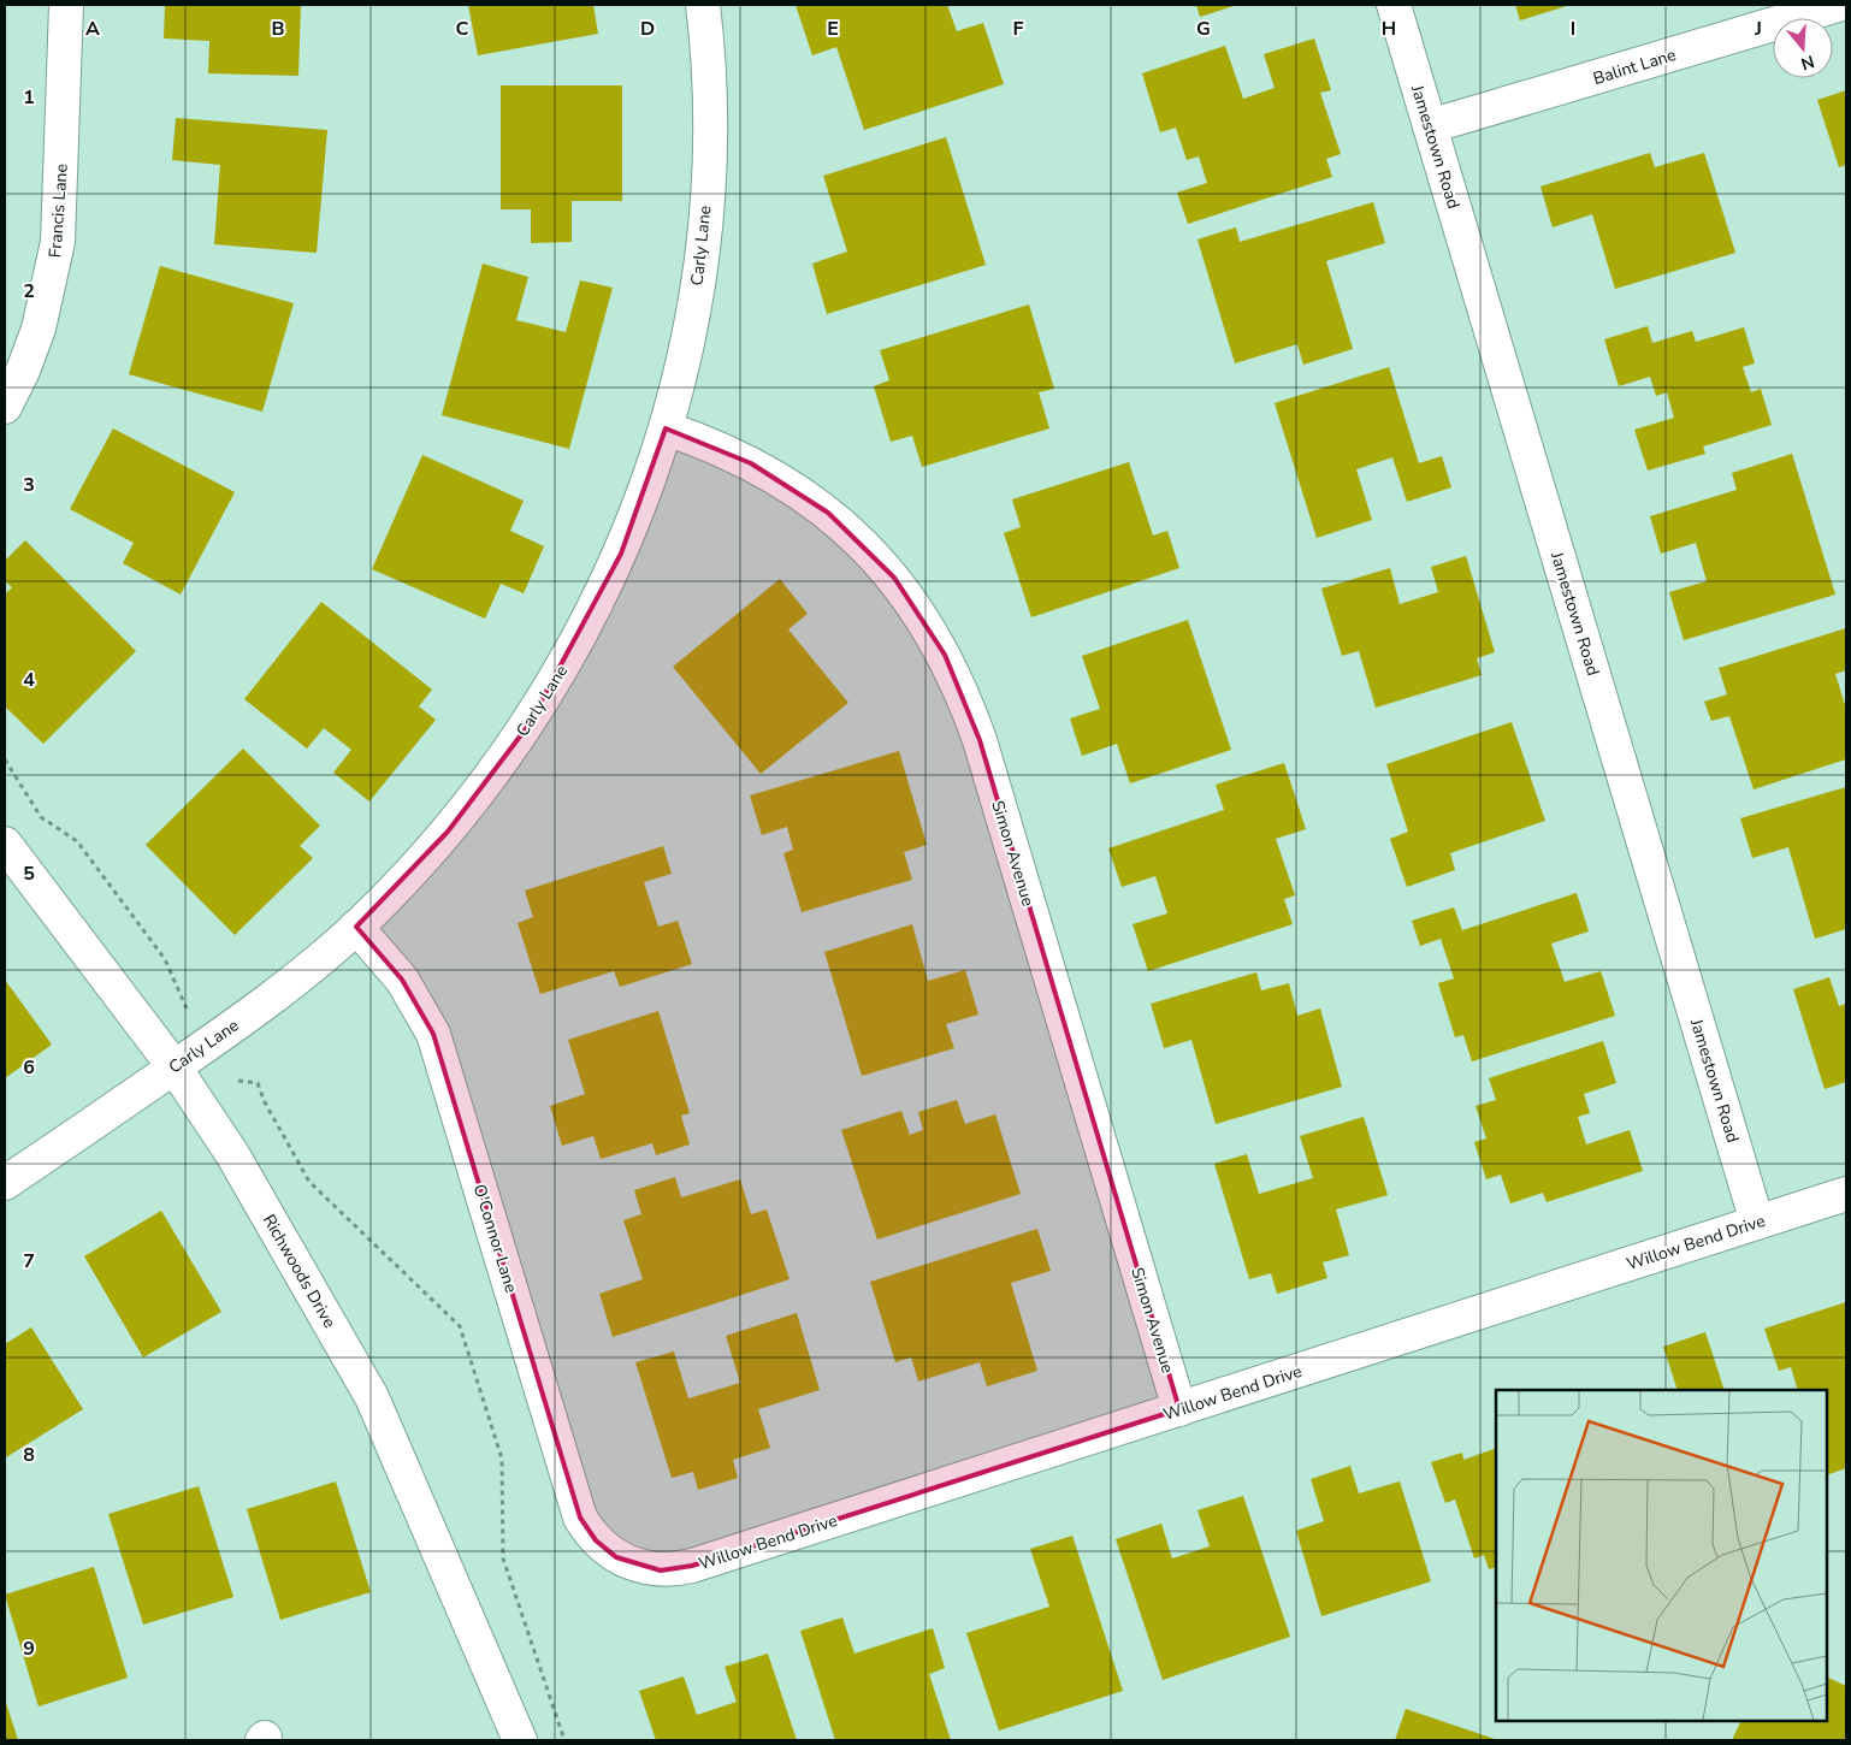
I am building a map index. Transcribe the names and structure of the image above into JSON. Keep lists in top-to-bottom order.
{
  "streets": {
    "street": [
      "Balint Lane",
      "Jamestown Road",
      "Francis Lane",
      "Carly Lane",
      "Simon Avenue",
      "O'Connor Lane",
      "Willow Bend Drive",
      "Richwoods Drive"
    ]
  },
  "crossings": [
    ["Balint Lane", "Jamestown Road"],
    ["Jamestown Road", "Willow Bend Drive"],
    ["Carly Lane", "Simon Avenue"],
    ["Carly Lane", "O'Connor Lane"],
    ["Carly Lane", "Richwoods Drive"],
    ["Simon Avenue", "Willow Bend Drive"],
    ["O'Connor Lane", "Willow Bend Drive"]
  ],
  "north": "bottom",
  "grid": {
    "columns": [
      "A",
      "B",
      "C",
      "D",
      "E",
      "F",
      "G",
      "H",
      "I",
      "J"
    ],
    "rows": [
      "1",
      "2",
      "3",
      "4",
      "5",
      "6",
      "7",
      "8",
      "9"
    ]
  }
}
